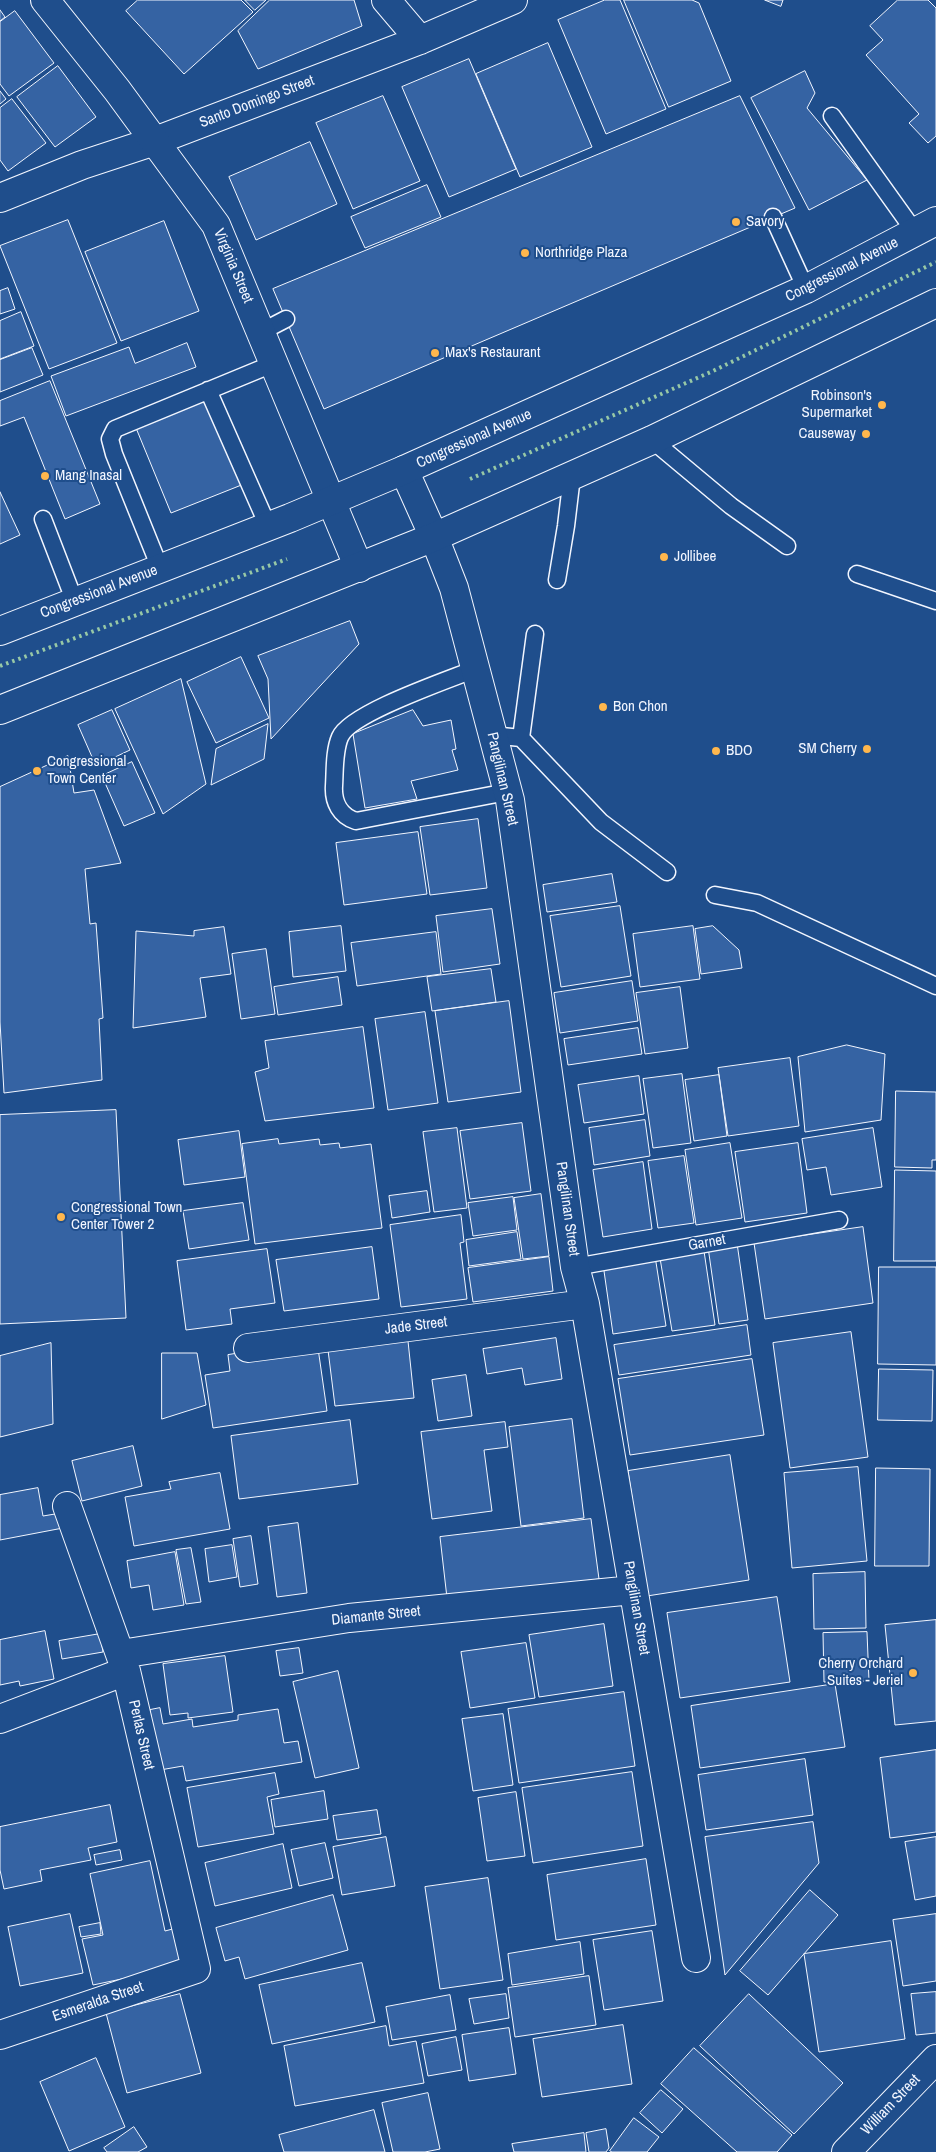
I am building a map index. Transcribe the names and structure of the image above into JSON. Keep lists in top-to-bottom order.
{
  "streets": {
    "street": [
      "Santo Domingo Street",
      "Virginia Street",
      "Congressional Avenue",
      "Pangilinan Street",
      "Jade Street",
      "Diamante Street",
      "Perlas Street",
      "Esmeralda Street",
      "William Street"
    ],
    "lane": ["Garnet"]
  },
  "crossings": [
    ["Santo Domingo Street", "Virginia Street"],
    ["Virginia Street", "Congressional Avenue"],
    ["Congressional Avenue", "Pangilinan Street"],
    ["Pangilinan Street", "Garnet"],
    ["Pangilinan Street", "Jade Street"],
    ["Pangilinan Street", "Diamante Street"],
    ["Diamante Street", "Perlas Street"],
    ["Perlas Street", "Esmeralda Street"]
  ],
  "places": [
    "Savory",
    "Northridge Plaza",
    "Max's Restaurant",
    "Robinson's Supermarket",
    "Causeway",
    "Mang Inasal",
    "Jollibee",
    "Bon Chon",
    "SM Cherry",
    "BDO",
    "Congressional Town Center",
    "Congressional Town Center Tower 2",
    "Cherry Orchard Suites - Jeriel"
  ]
}
